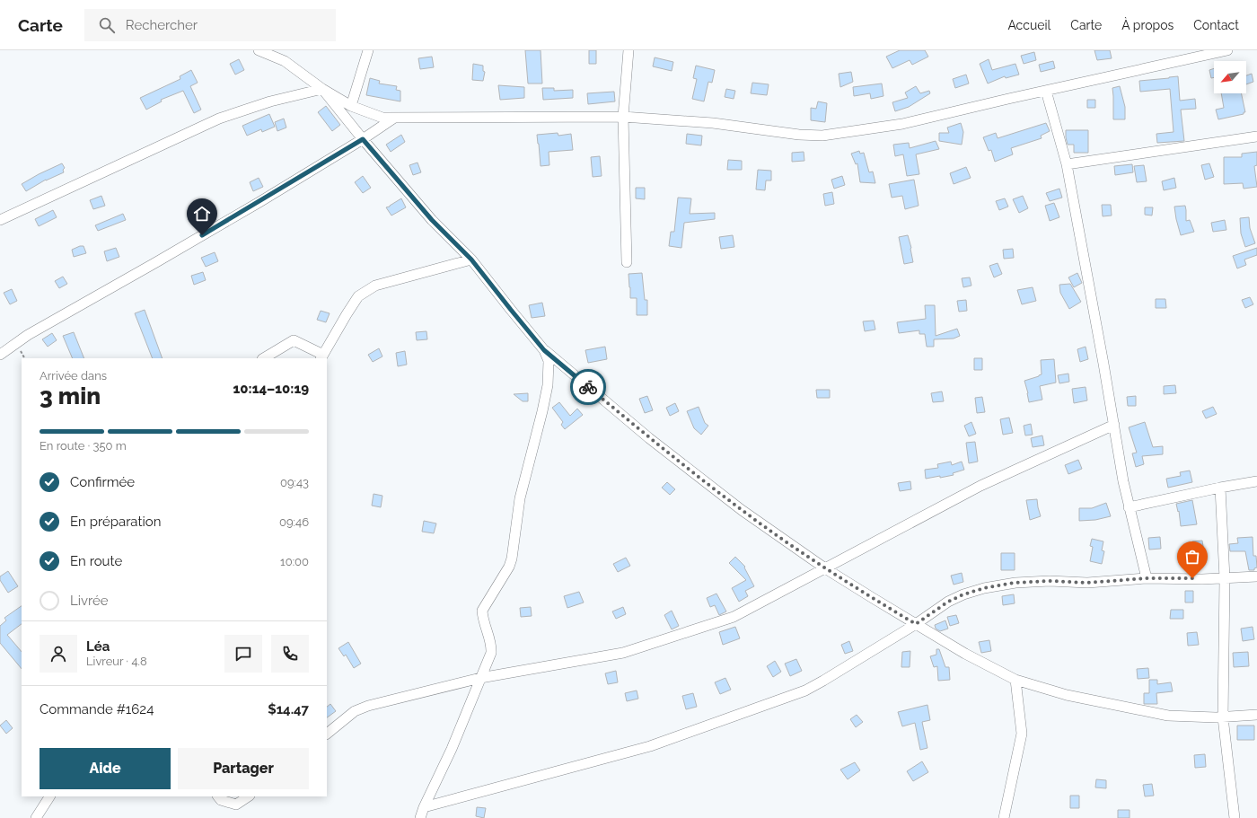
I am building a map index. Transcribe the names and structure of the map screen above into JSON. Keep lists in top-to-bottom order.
{
  "north": "bottom left",
  "page": {
    "header": "Carte",
    "search": "Rechercher",
    "nav": [
      "Accueil",
      "Carte",
      "À propos",
      "Contact"
    ],
    "heading": ["3 min", "Arrivée dans", "10:14–10:19"],
    "panel": [
      "Léa",
      "Livreur · 4.8",
      "Commande #1624",
      "$14.47"
    ],
    "bar": "En route · 350 m",
    "list": [
      ["Confirmée", "09:43"],
      ["En préparation", "09:46"],
      ["En route", "10:00"],
      "Livrée"
    ],
    "buttons": ["Aide", "Partager"]
  }
}
